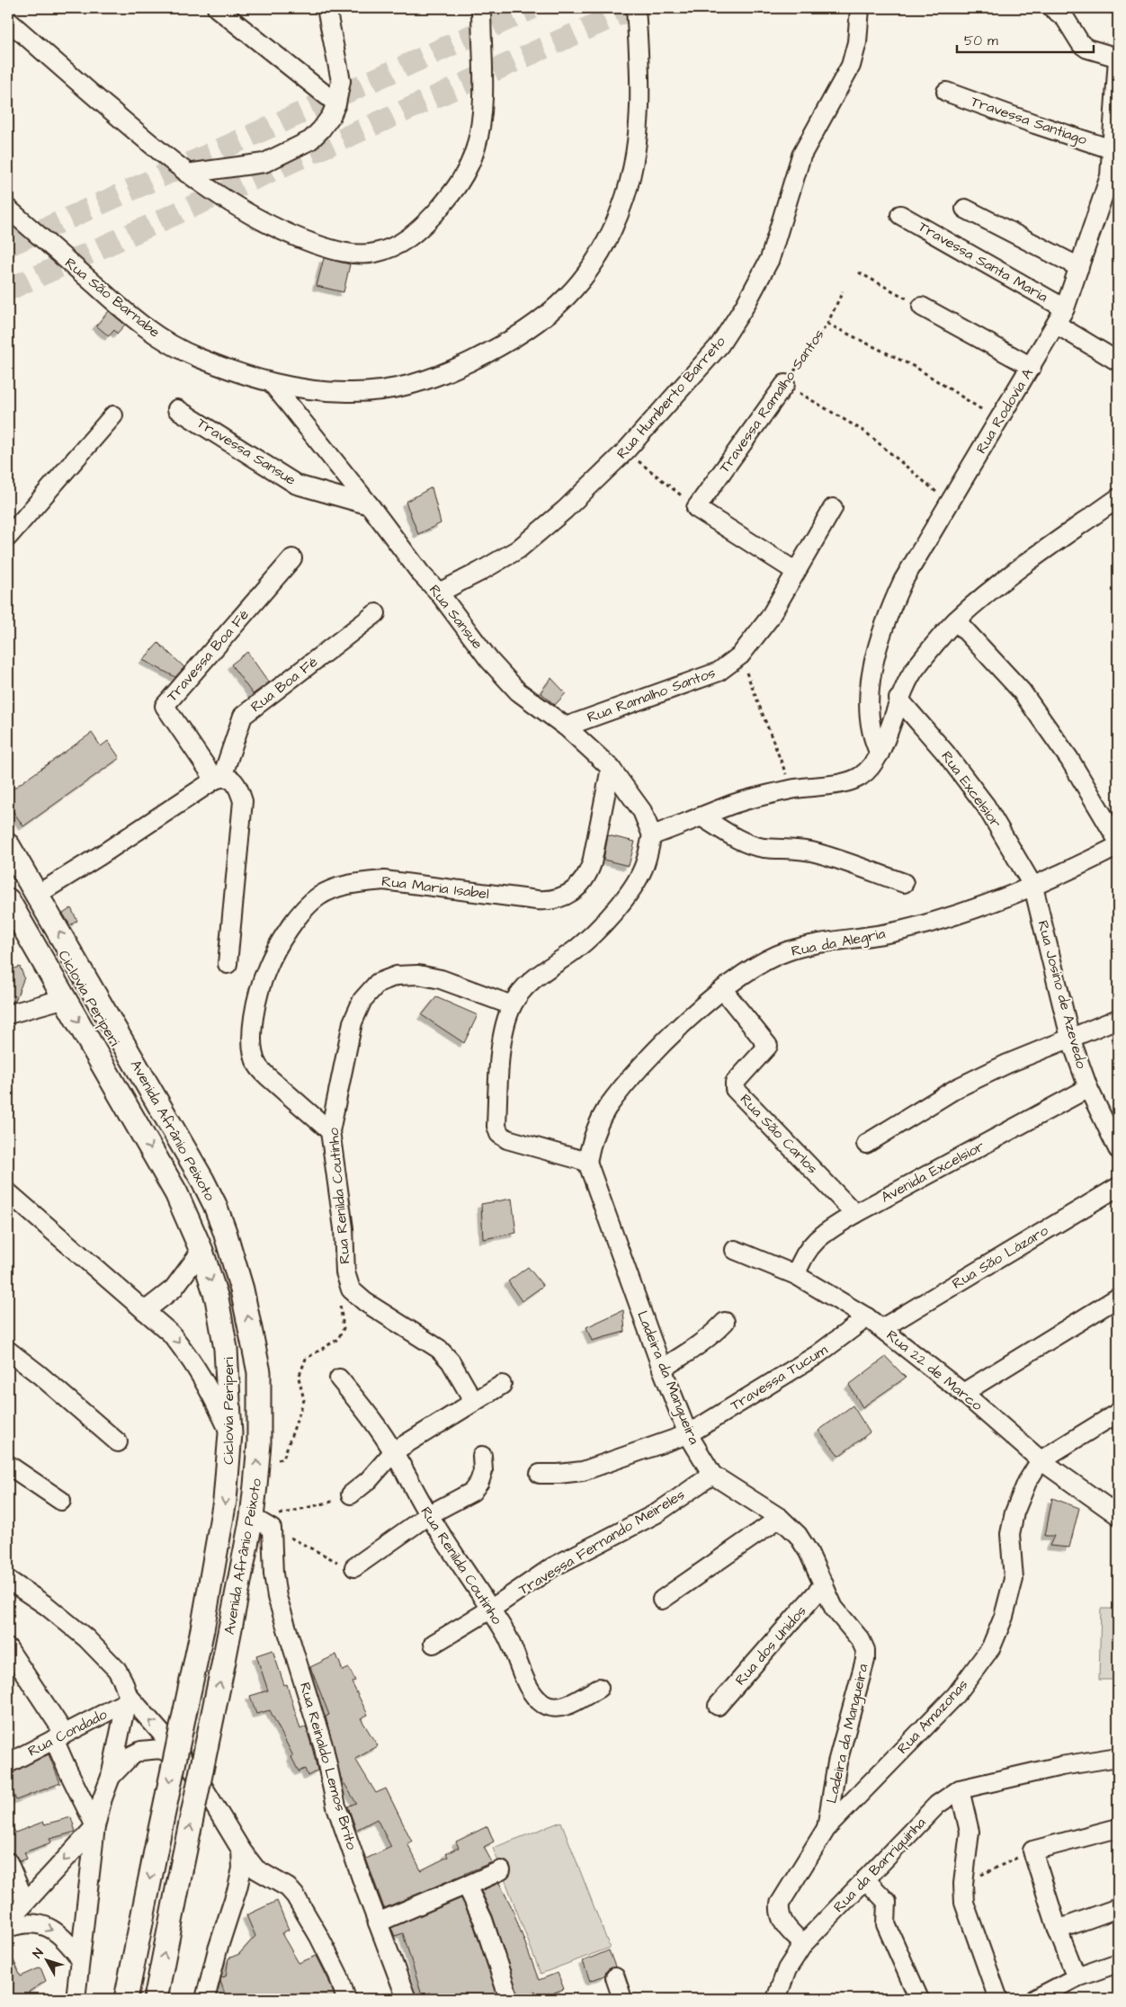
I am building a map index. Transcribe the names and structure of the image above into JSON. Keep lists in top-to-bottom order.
{
  "streets": {
    "main road": ["Avenida Afrânio Peixoto"],
    "street": [
      "Travessa Santiago",
      "Travessa Santa Maria",
      "Rua São Barnabe",
      "Rua Humberto Barreto",
      "Travessa Ramalho Santos",
      "Rua Rodovia A",
      "Travessa Sansue",
      "Rua Sansue",
      "Travessa Boa Fé",
      "Rua Boa Fé",
      "Rua Ramalho Santos",
      "Rua Excelsior",
      "Rua Maria Isabel",
      "Rua da Alegria",
      "Rua Josino de Azevedo",
      "Rua São Carlos",
      "Avenida Excelsior",
      "Rua Renilda Coutinho",
      "Rua São Lázaro",
      "Rua 22 de Marco",
      "Ladeira da Mangueira",
      "Travessa Tucum",
      "Travessa Fernando Meireles",
      "Rua dos Unidos",
      "Rua Amazonas",
      "Rua Condado",
      "Rua Reinaldo Lemos Brito",
      "Rua da Barriquinha"
    ]
  },
  "crossings": [
    ["Travessa Santiago", "Rua Rodovia A"],
    ["Travessa Santa Maria", "Rua Rodovia A"],
    ["Rua São Barnabe", "Rua Sansue"],
    ["Rua Humberto Barreto", "Rua Sansue"],
    ["Travessa Sansue", "Rua Sansue"],
    ["Rua Sansue", "Rua Ramalho Santos"],
    ["Rua Sansue", "Rua Maria Isabel"],
    ["Travessa Boa Fé", "Rua Boa Fé"],
    ["Rua Excelsior", "Rua da Alegria"],
    ["Rua Excelsior", "Rua Josino de Azevedo"],
    ["Rua Maria Isabel", "Rua Renilda Coutinho"],
    ["Rua da Alegria", "Rua Josino de Azevedo"],
    ["Rua da Alegria", "Rua São Carlos"],
    ["Rua da Alegria", "Ladeira da Mangueira"],
    ["Rua Josino de Azevedo", "Avenida Excelsior"],
    ["Avenida Afrânio Peixoto", "Rua Reinaldo Lemos Brito"],
    ["Rua São Carlos", "Avenida Excelsior"],
    ["Avenida Excelsior", "Rua 22 de Marco"],
    ["Rua Renilda Coutinho", "Travessa Fernando Meireles"],
    ["Rua São Lázaro", "Rua 22 de Marco"],
    ["Rua 22 de Marco", "Travessa Tucum"],
    ["Rua 22 de Marco", "Rua Amazonas"],
    ["Ladeira da Mangueira", "Travessa Tucum"],
    ["Ladeira da Mangueira", "Travessa Fernando Meireles"],
    ["Ladeira da Mangueira", "Rua dos Unidos"],
    ["Ladeira da Mangueira", "Rua Amazonas"]
  ],
  "scale_bar": "50 m",
  "north": "top left"
}
